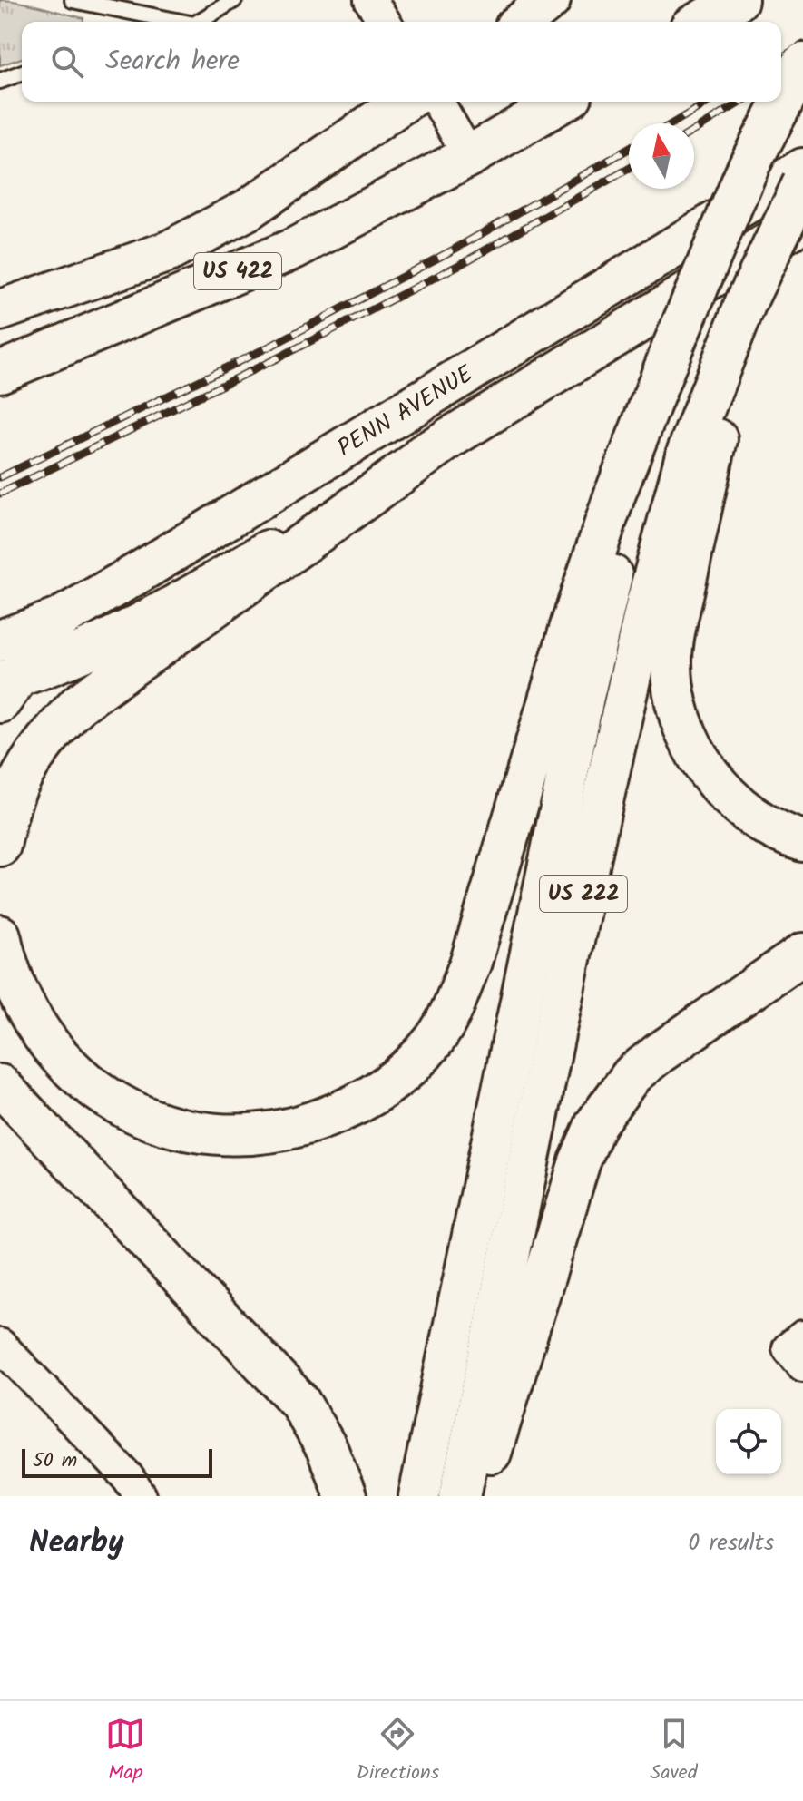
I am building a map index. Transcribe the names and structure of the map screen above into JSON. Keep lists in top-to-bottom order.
{
  "streets": {
    "main road": ["US 422", "PENN AVENUE", "US 222"]
  },
  "scale_bar": "50 m",
  "north": "top",
  "page": {
    "search": "Search here",
    "scale": "50 m",
    "heading": ["Nearby", "0 results"],
    "nav": ["Map", "Directions", "Saved"]
  }
}
